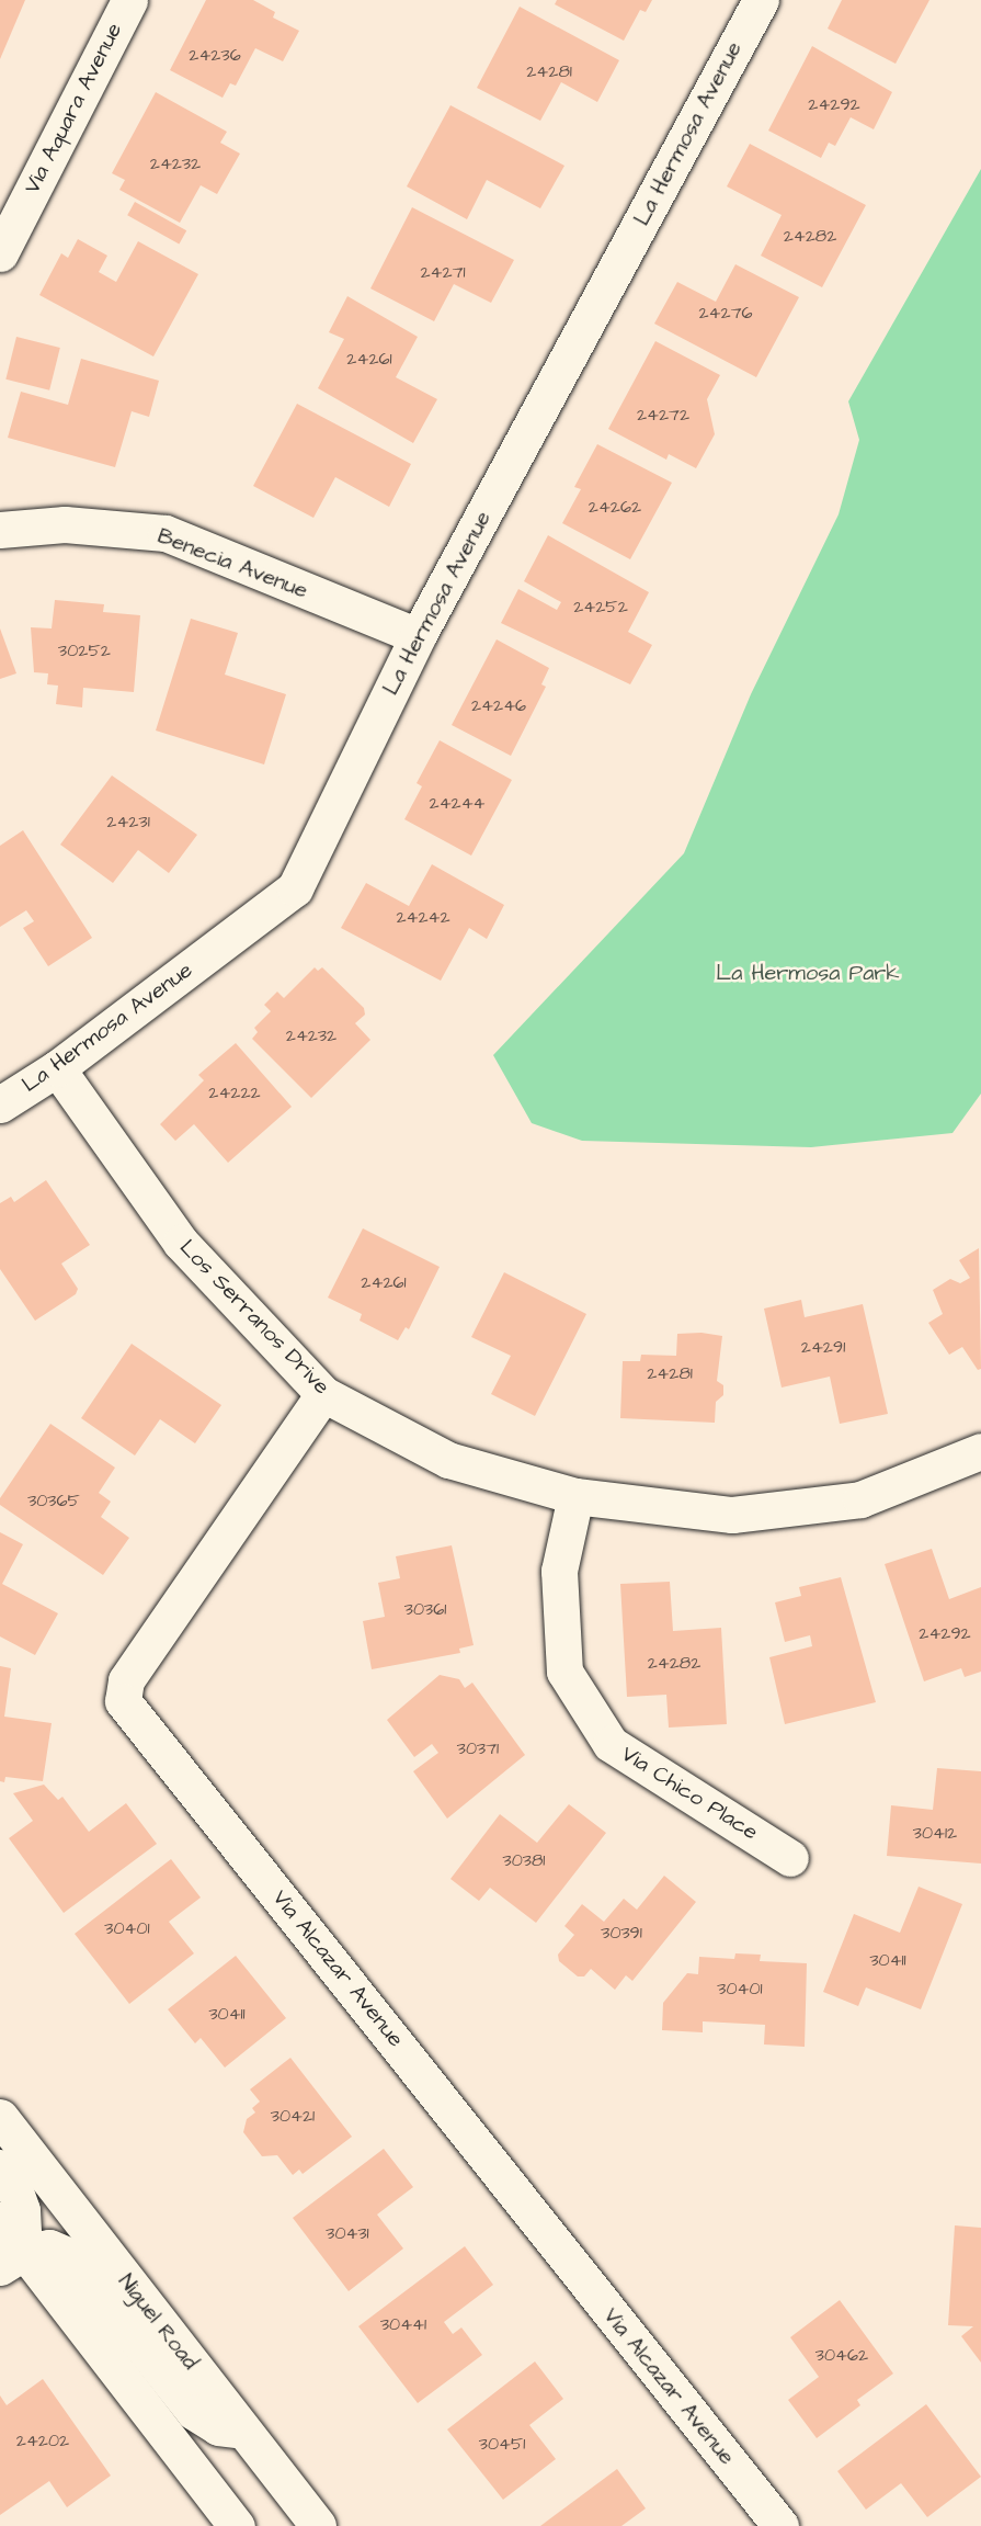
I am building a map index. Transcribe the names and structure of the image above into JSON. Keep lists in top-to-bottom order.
{
  "streets": {
    "street": [
      "Via Aquara Avenue",
      "La Hermosa Avenue",
      "Benecia Avenue",
      "Los Serranos Drive",
      "Via Chico Place",
      "Via Alcazar Avenue",
      "Niguel Road"
    ]
  },
  "crossings": [
    ["La Hermosa Avenue", "Benecia Avenue"],
    ["La Hermosa Avenue", "Los Serranos Drive"],
    ["Los Serranos Drive", "Via Chico Place"],
    ["Los Serranos Drive", "Via Alcazar Avenue"]
  ],
  "parks": ["La Hermosa Park"],
  "house_numbers": [
    "24236",
    "24281",
    "24292",
    "24232",
    "24282",
    "24271",
    "24276",
    "24261",
    "24272",
    "24262",
    "24252",
    "30252",
    "24246",
    "24244",
    "24231",
    "24242",
    "24232",
    "24222",
    "24261",
    "24291",
    "24281",
    "30365",
    "30361",
    "24292",
    "24282",
    "30371",
    "30412",
    "30381",
    "30401",
    "30391",
    "30411",
    "30401",
    "30411",
    "30421",
    "30431",
    "30441",
    "30462",
    "24202",
    "30451"
  ]
}
